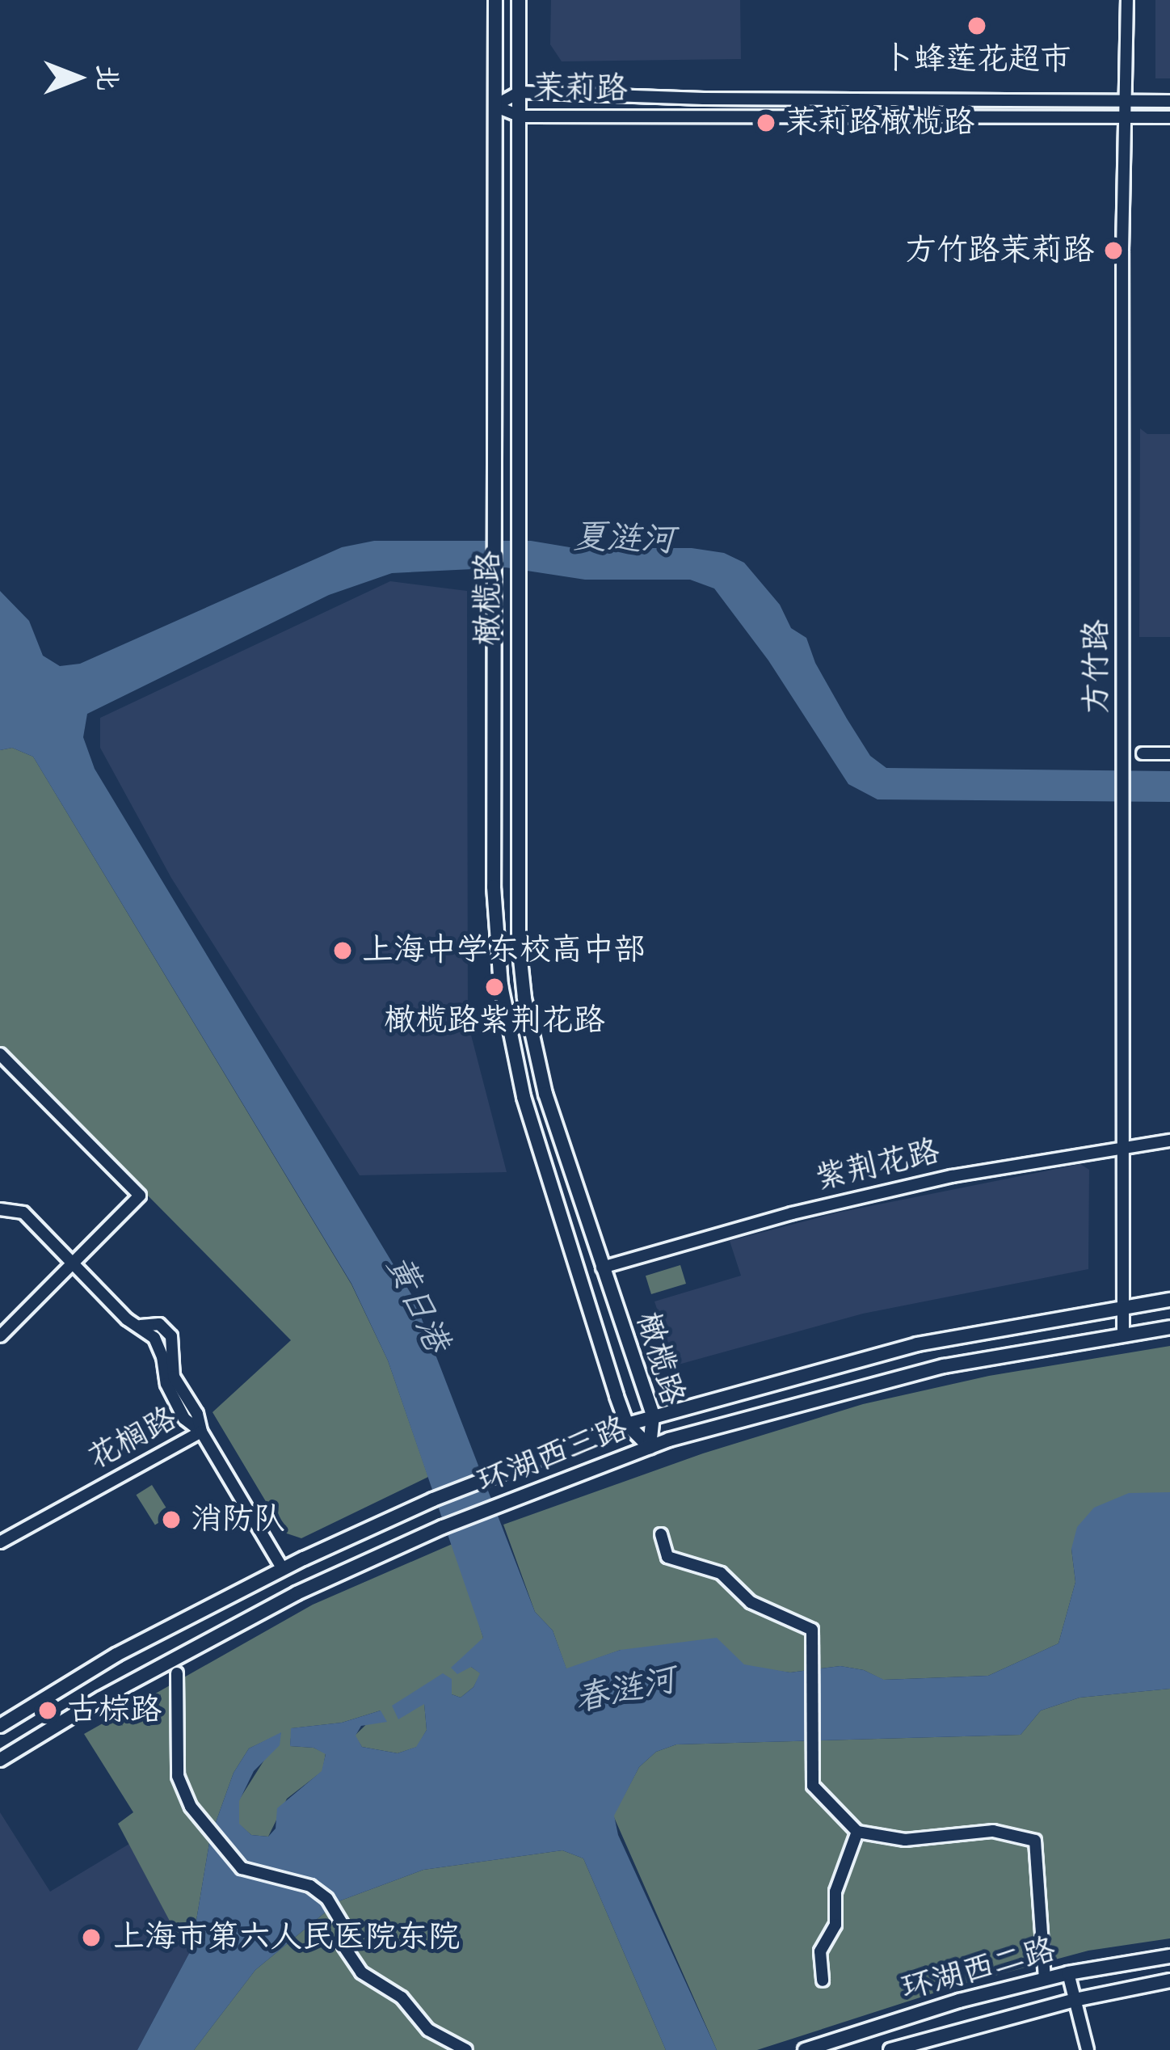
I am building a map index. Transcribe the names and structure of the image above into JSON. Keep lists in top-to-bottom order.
{
  "streets": {
    "main road": ["橄榄路", "环湖西三路", "环湖西二路"],
    "street": [
      "茉莉路",
      "方竹路",
      "紫荆花路",
      "花榈路"
    ]
  },
  "crossings": [
    ["茉莉路", "橄榄路"],
    ["茉莉路", "方竹路"],
    ["橄榄路", "紫荆花路"],
    ["橄榄路", "环湖西三路"],
    ["方竹路", "紫荆花路"],
    ["方竹路", "环湖西三路"],
    ["花榈路", "环湖西三路"]
  ],
  "water": ["夏涟河", "黄日港", "春涟河"],
  "places": [
    "卜蜂莲花超市",
    "茉莉路橄榄路",
    "方竹路茉莉路",
    "上海中学东校高中部",
    "橄榄路紫荆花路",
    "消防队",
    "古棕路",
    "上海市第六人民医院东院"
  ],
  "north": "right"
}
